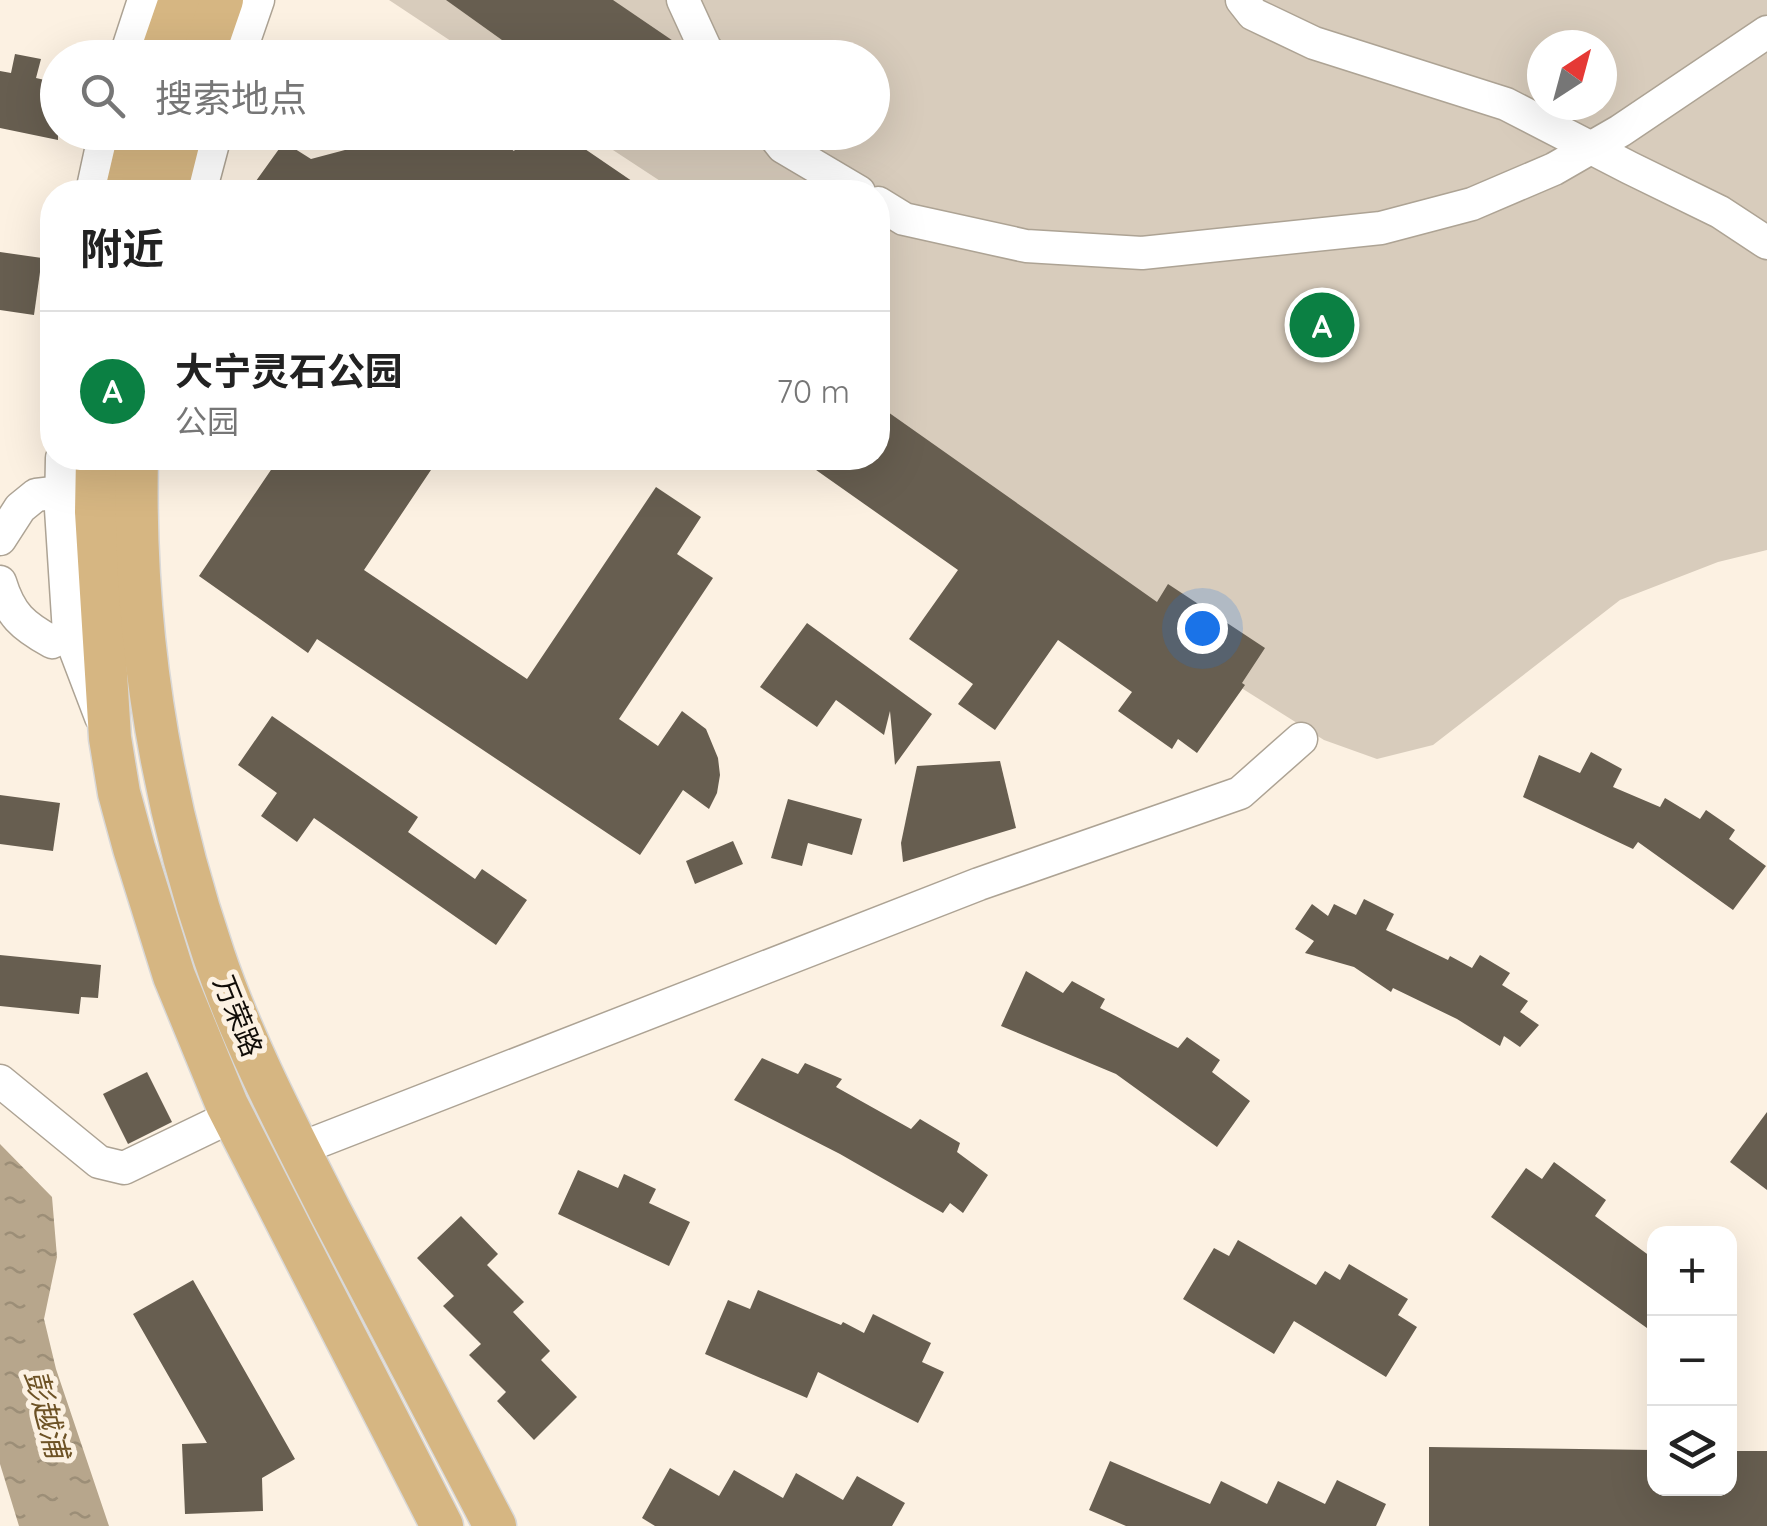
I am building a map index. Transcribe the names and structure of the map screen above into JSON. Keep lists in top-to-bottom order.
{
  "streets": {
    "main road": ["万荣路"]
  },
  "water": ["彭越浦"],
  "north": "top right",
  "page": {
    "search": "搜索地点",
    "heading": "附近",
    "pins": "A",
    "list": [
      {
        "mark": "A",
        "name": "大宁灵石公园",
        "note": "公园",
        "value": "70 m"
      }
    ],
    "map_buttons": ["+", "−"]
  }
}
